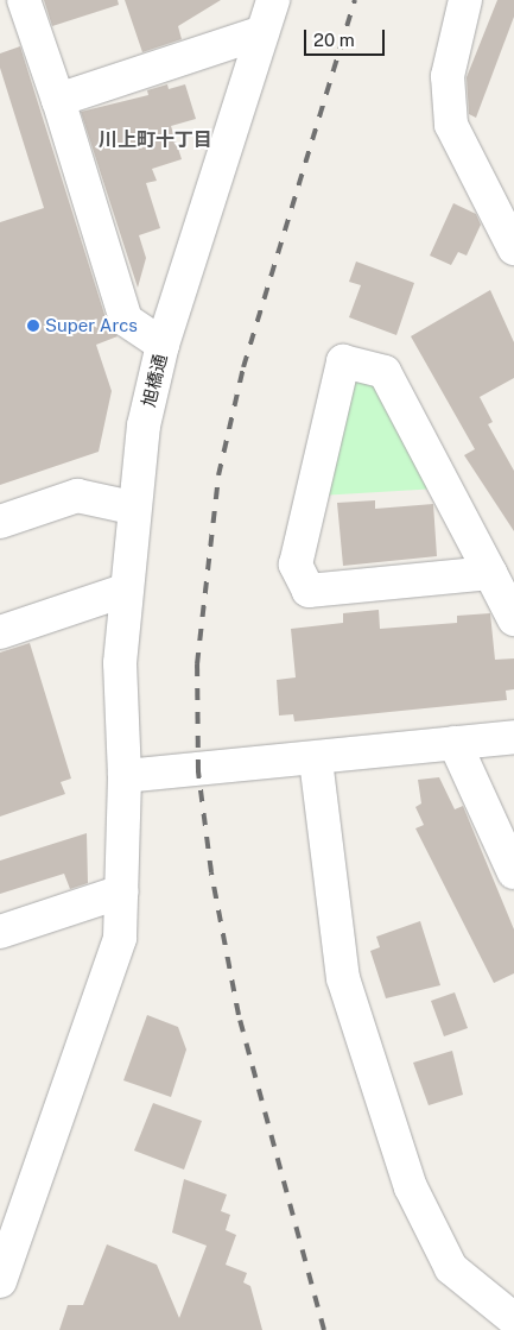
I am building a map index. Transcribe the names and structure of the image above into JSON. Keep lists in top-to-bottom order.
{
  "streets": {
    "street": ["旭橋通"]
  },
  "districts": ["川上町十丁目"],
  "places": ["Super Arcs"],
  "scale_bar": "20 m"
}
